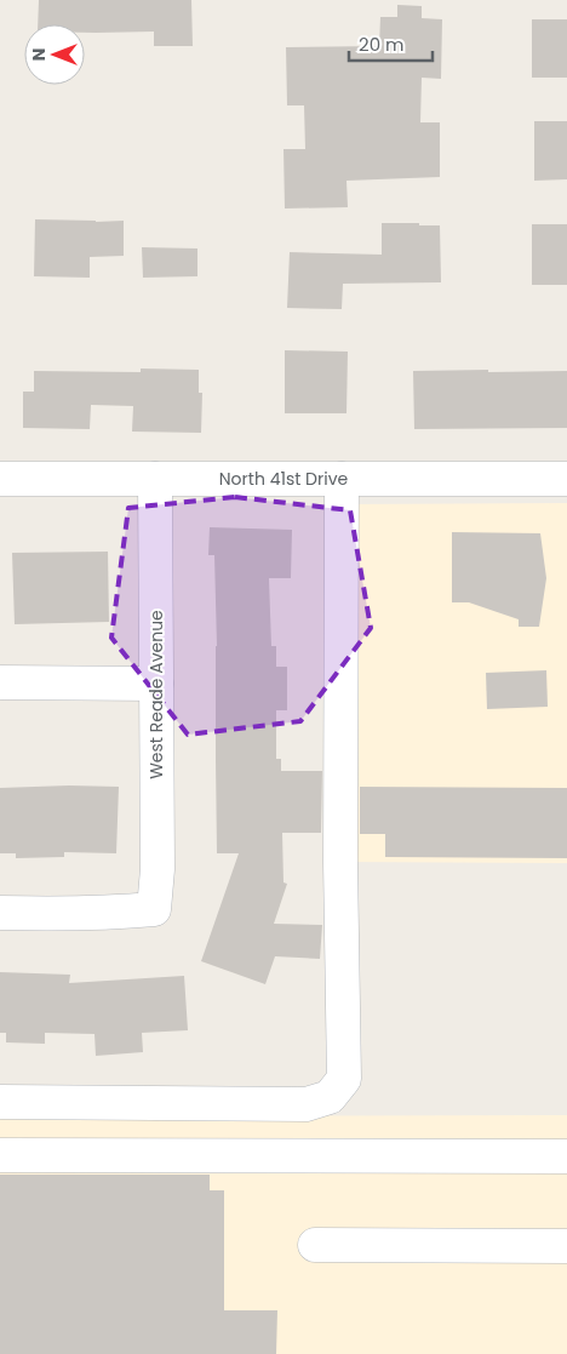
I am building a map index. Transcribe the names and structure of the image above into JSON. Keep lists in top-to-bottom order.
{
  "streets": {
    "street": ["North 41st Drive", "West Reade Avenue"]
  },
  "crossings": [
    ["North 41st Drive", "West Reade Avenue"]
  ],
  "scale_bar": "20 m",
  "north": "left"
}
